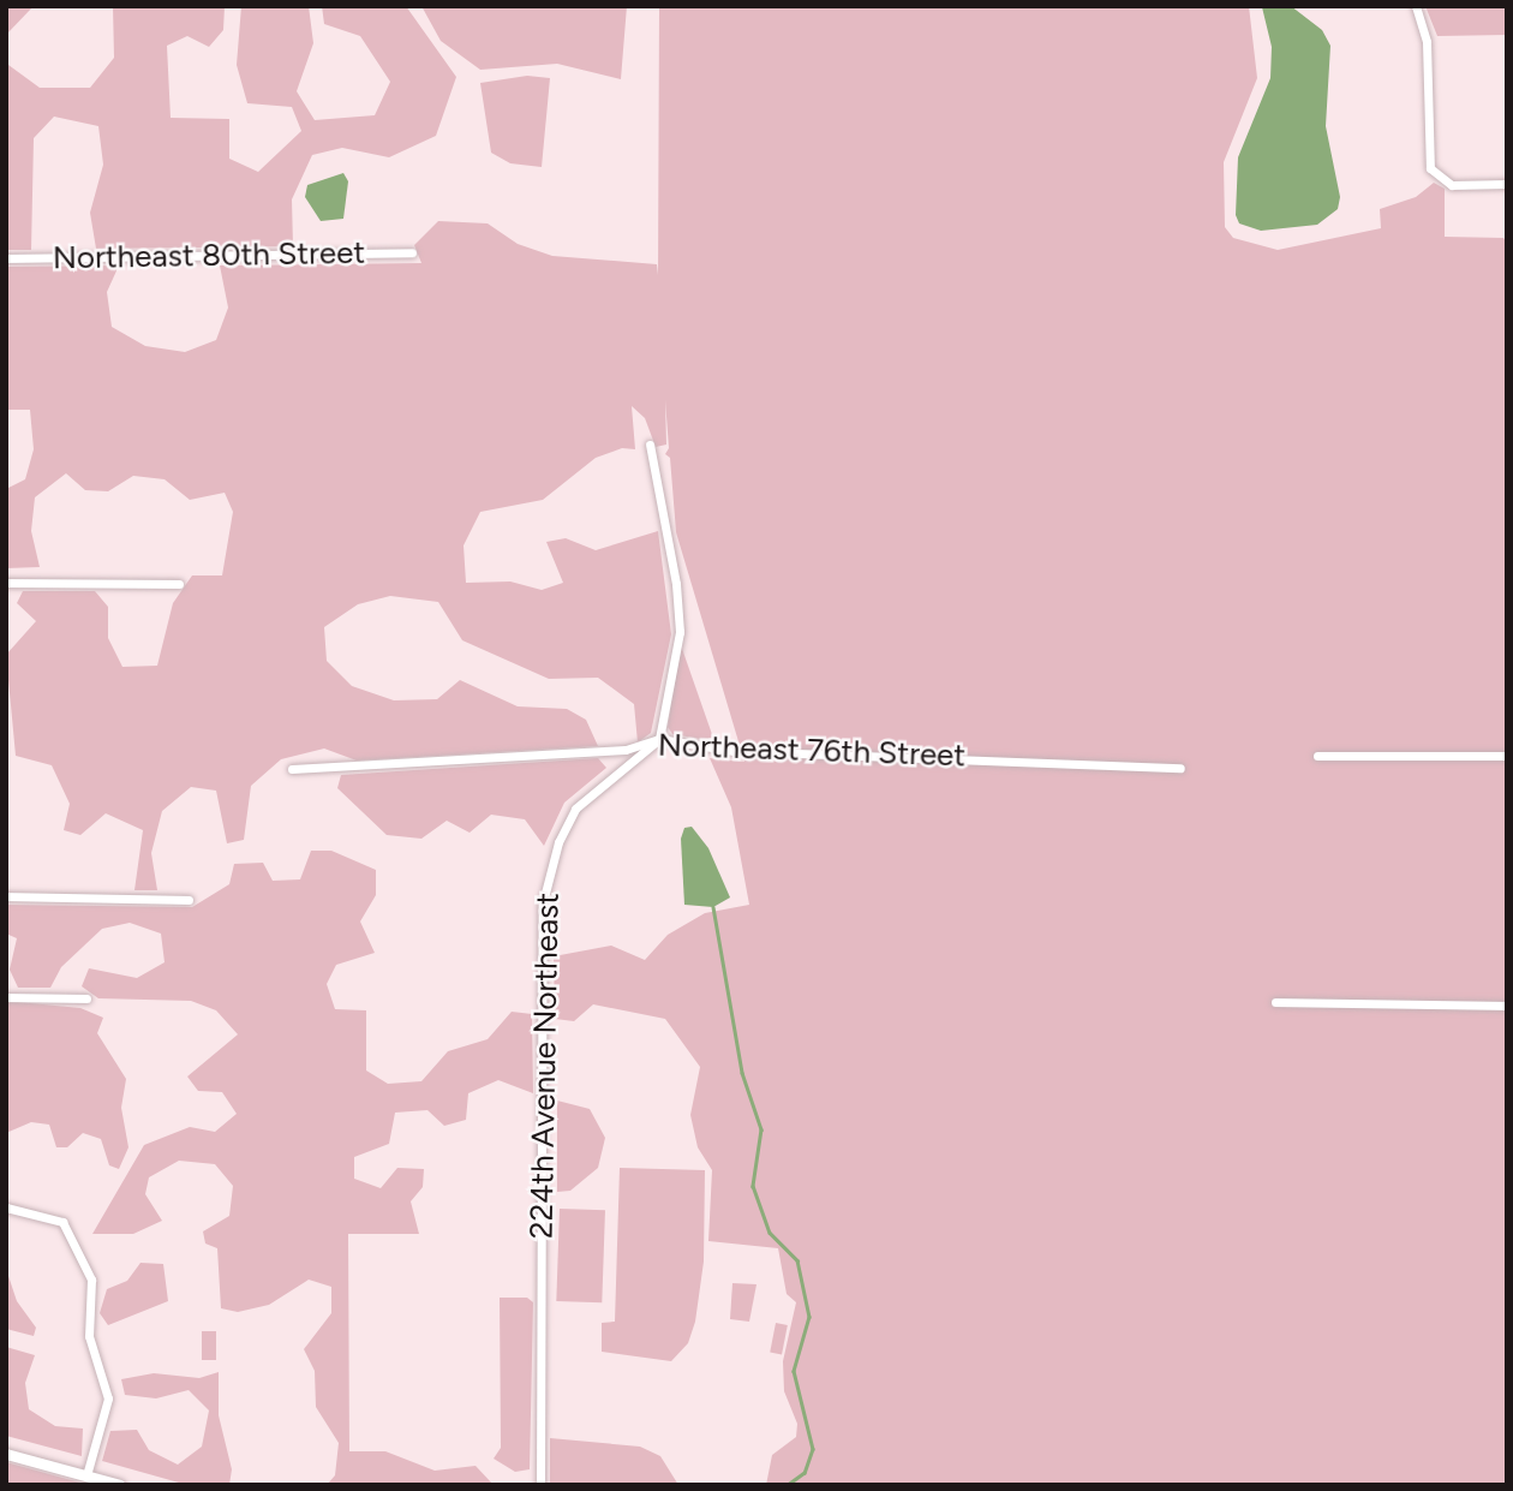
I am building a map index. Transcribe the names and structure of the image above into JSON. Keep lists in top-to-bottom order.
{
  "streets": {
    "street": ["Northeast 80th Street", "Northeast 76th Street", "224th Avenue Northeast"]
  },
  "crossings": [
    ["Northeast 76th Street", "224th Avenue Northeast"]
  ]
}
